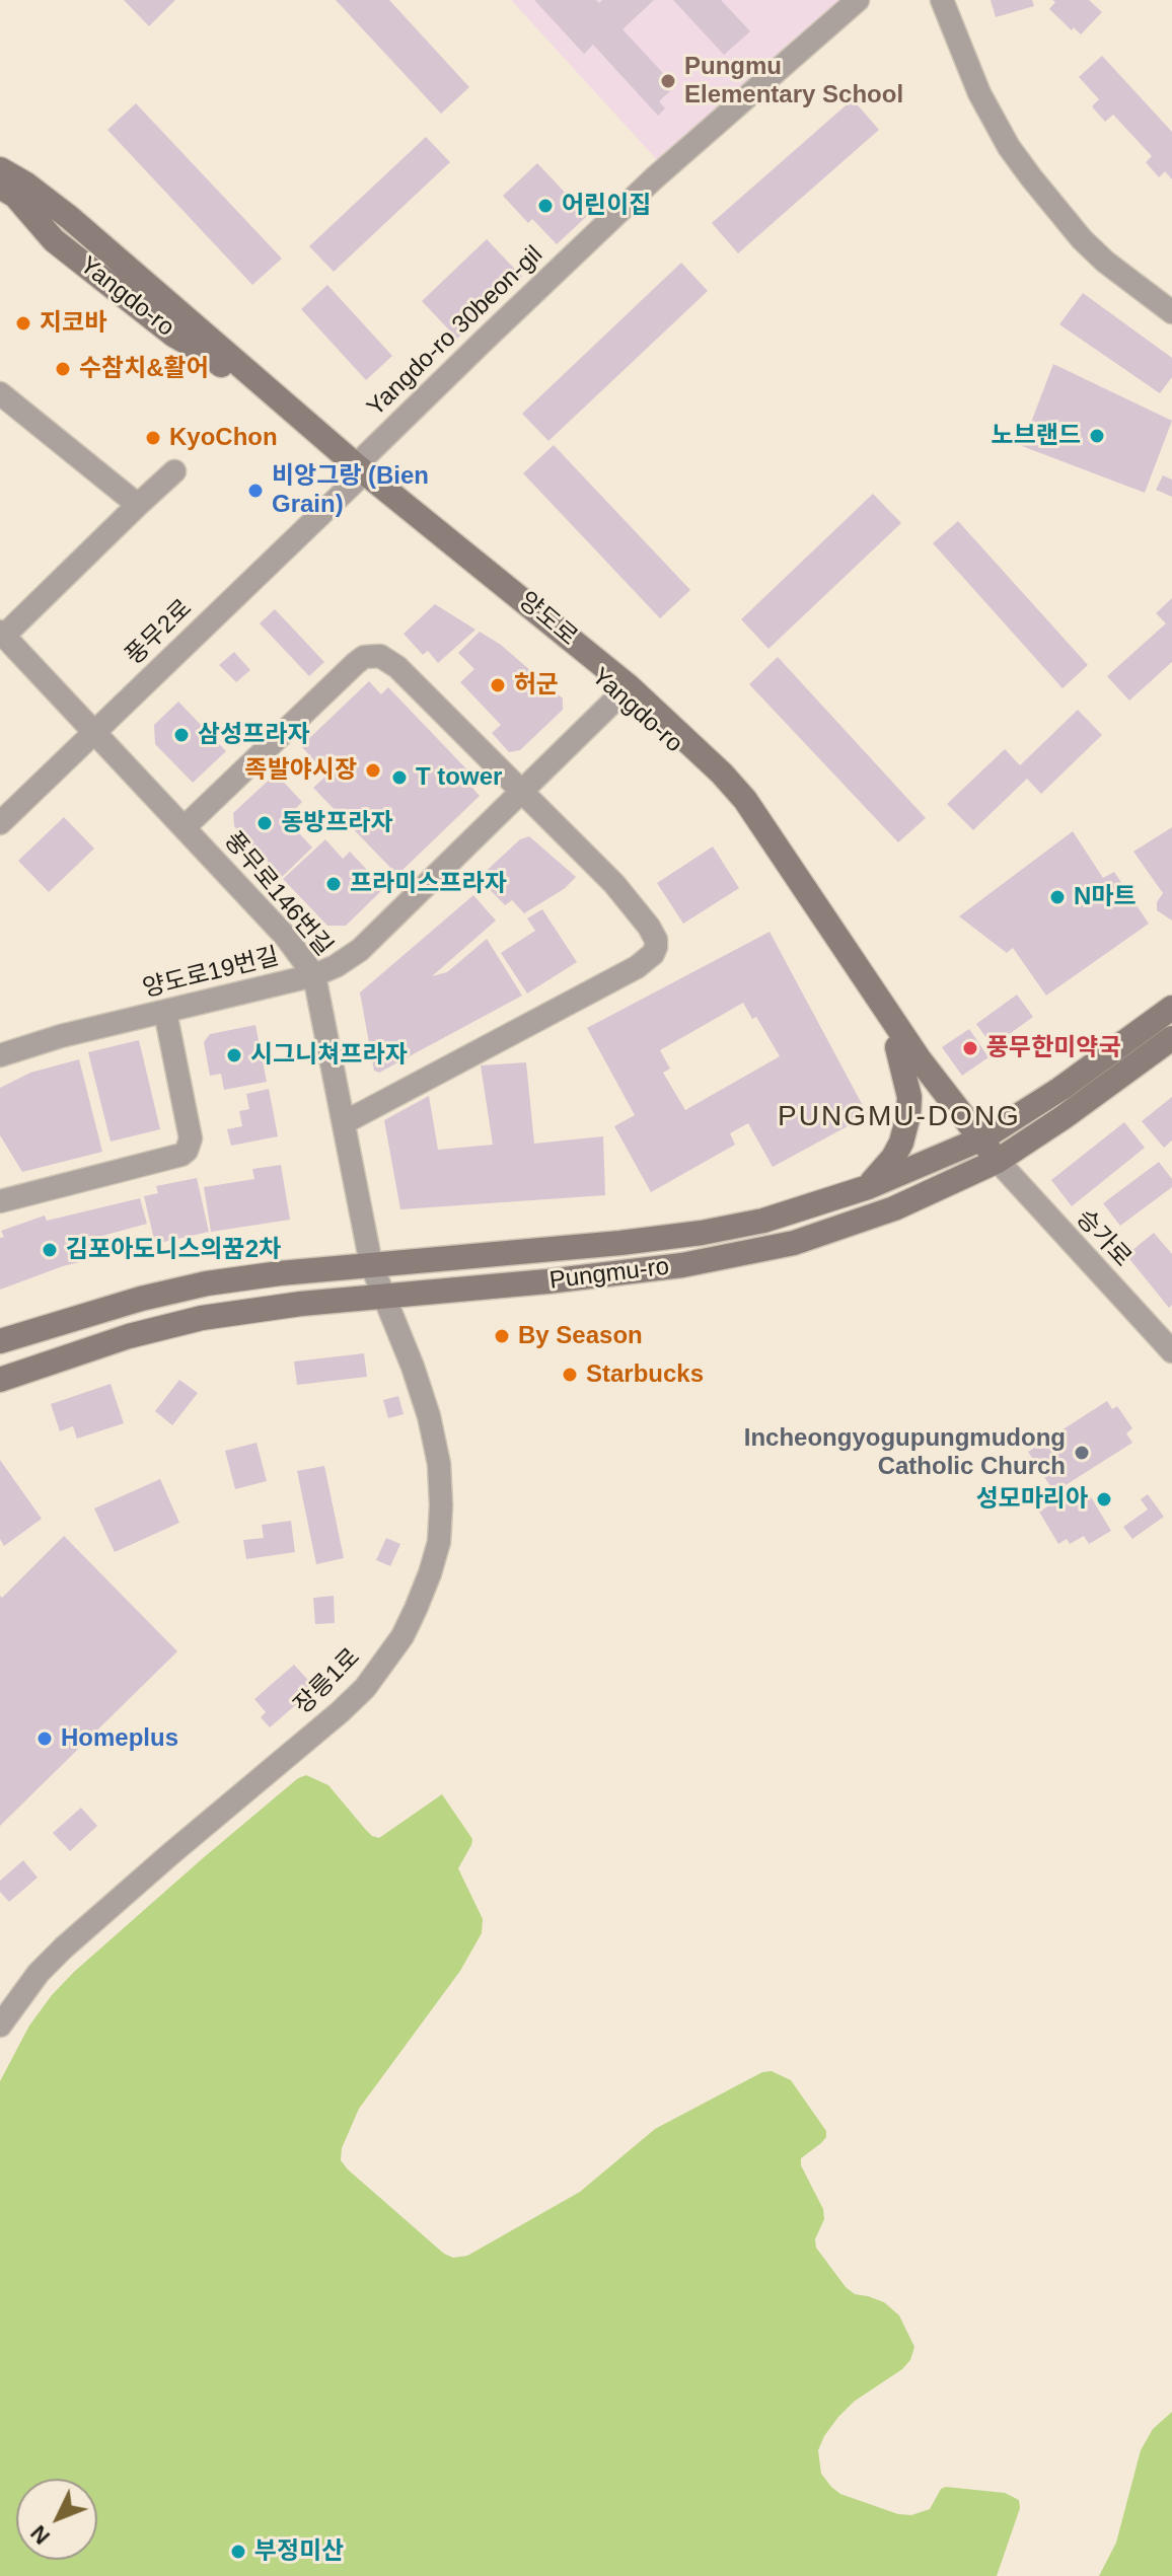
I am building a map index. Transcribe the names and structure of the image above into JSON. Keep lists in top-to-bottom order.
{
  "streets": {
    "street": [
      "Yangdo-ro",
      "Yangdo-ro 30beon-gil",
      "양도로",
      "풍무2로",
      "풍무로146번길",
      "양도로19번길",
      "승가로",
      "Pungmu-ro",
      "장릉1로"
    ]
  },
  "crossings": [
    ["Yangdo-ro", "Yangdo-ro 30beon-gil"],
    ["Yangdo-ro", "양도로"],
    ["Yangdo-ro", "풍무2로"],
    ["Yangdo-ro", "양도로19번길"],
    ["Yangdo-ro", "Pungmu-ro"],
    ["Yangdo-ro 30beon-gil", "양도로"],
    ["Yangdo-ro 30beon-gil", "풍무2로"],
    ["양도로", "풍무2로"],
    ["양도로", "승가로"],
    ["양도로", "Pungmu-ro"],
    ["풍무2로", "풍무로146번길"],
    ["풍무로146번길", "양도로19번길"],
    ["풍무로146번길", "Pungmu-ro"],
    ["풍무로146번길", "장릉1로"],
    ["승가로", "Pungmu-ro"],
    ["Pungmu-ro", "장릉1로"]
  ],
  "districts": ["PUNGMU-DONG"],
  "places": [
    "Pungmu Elementary School",
    "어린이집",
    "지코바",
    "수참치&활어",
    "노브랜드",
    "KyoChon",
    "비앙그랑 (Bien Grain)",
    "허군",
    "삼성프라자",
    "족발야시장",
    "T tower",
    "동방프라자",
    "프라미스프라자",
    "N마트",
    "풍무한미약국",
    "시그니쳐프라자",
    "김포아도니스의꿈2차",
    "By Season",
    "Starbucks",
    "Incheongyogupungmudong Catholic Church",
    "성모마리아",
    "Homeplus",
    "부정미산"
  ],
  "north": "bottom left"
}
